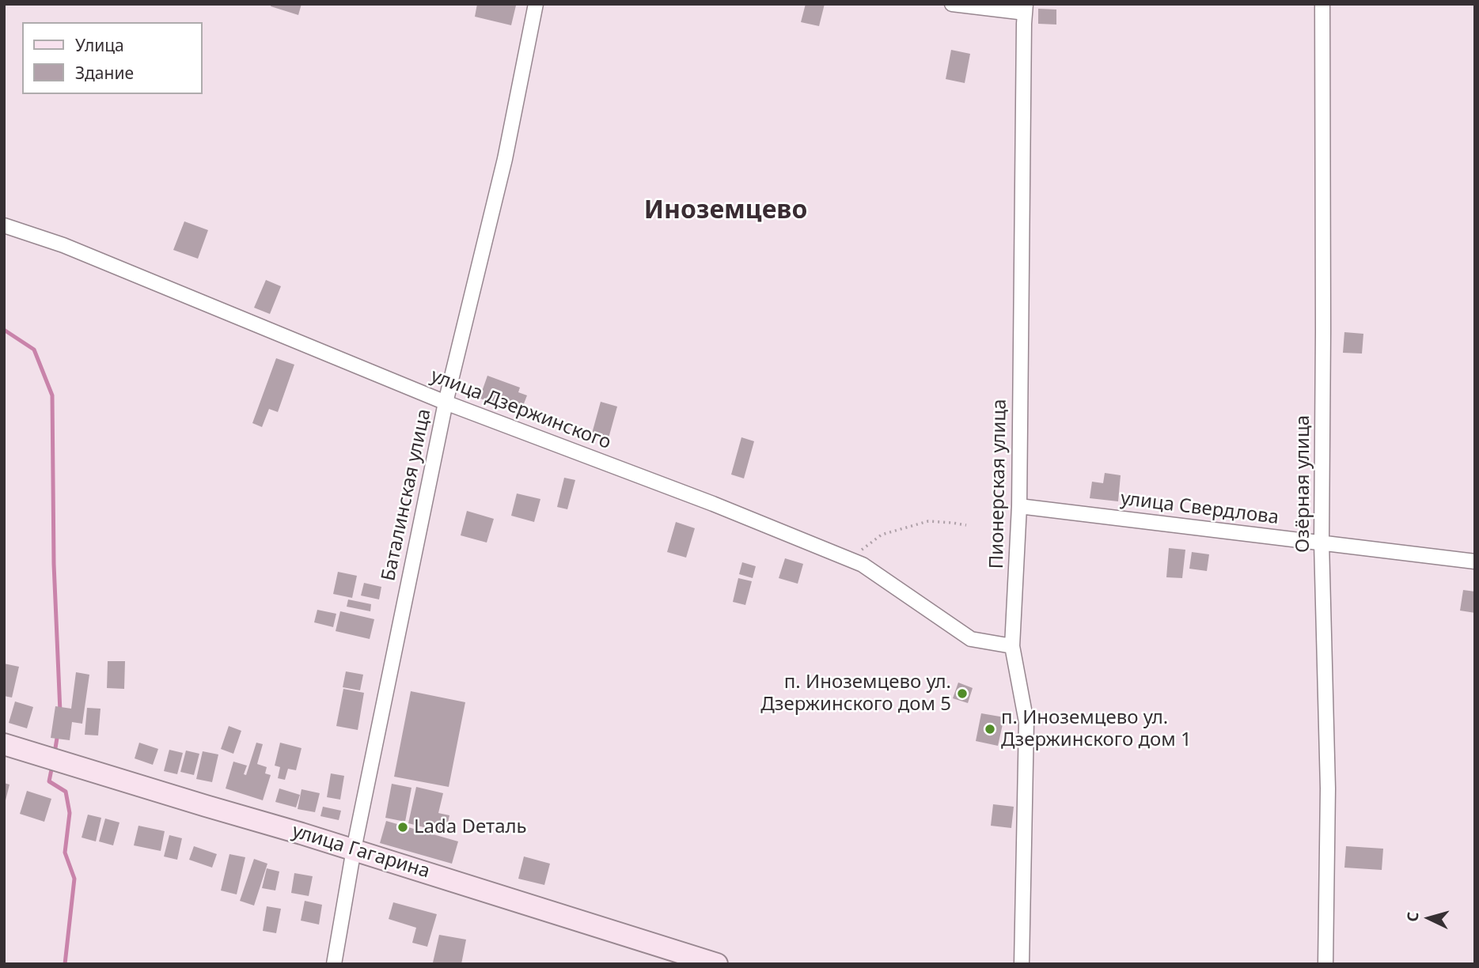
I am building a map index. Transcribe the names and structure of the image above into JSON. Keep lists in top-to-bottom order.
{
  "streets": {
    "main road": ["улица Гагарина"],
    "street": [
      "улица Дзержинского",
      "Пионерская улица",
      "Озёрная улица",
      "Баталинская улица",
      "улица Свердлова"
    ]
  },
  "crossings": [
    ["улица Дзержинского", "Пионерская улица"],
    ["улица Дзержинского", "Баталинская улица"],
    ["Пионерская улица", "улица Свердлова"],
    ["Озёрная улица", "улица Свердлова"],
    ["Баталинская улица", "улица Гагарина"]
  ],
  "districts": ["Иноземцево"],
  "places": ["п. Иноземцево ул. Дзержинского дом 5", "п. Иноземцево ул. Дзержинского дом 1", "Lada Dеталь"],
  "legend": ["Улица", "Здание"],
  "north": "left"
}
